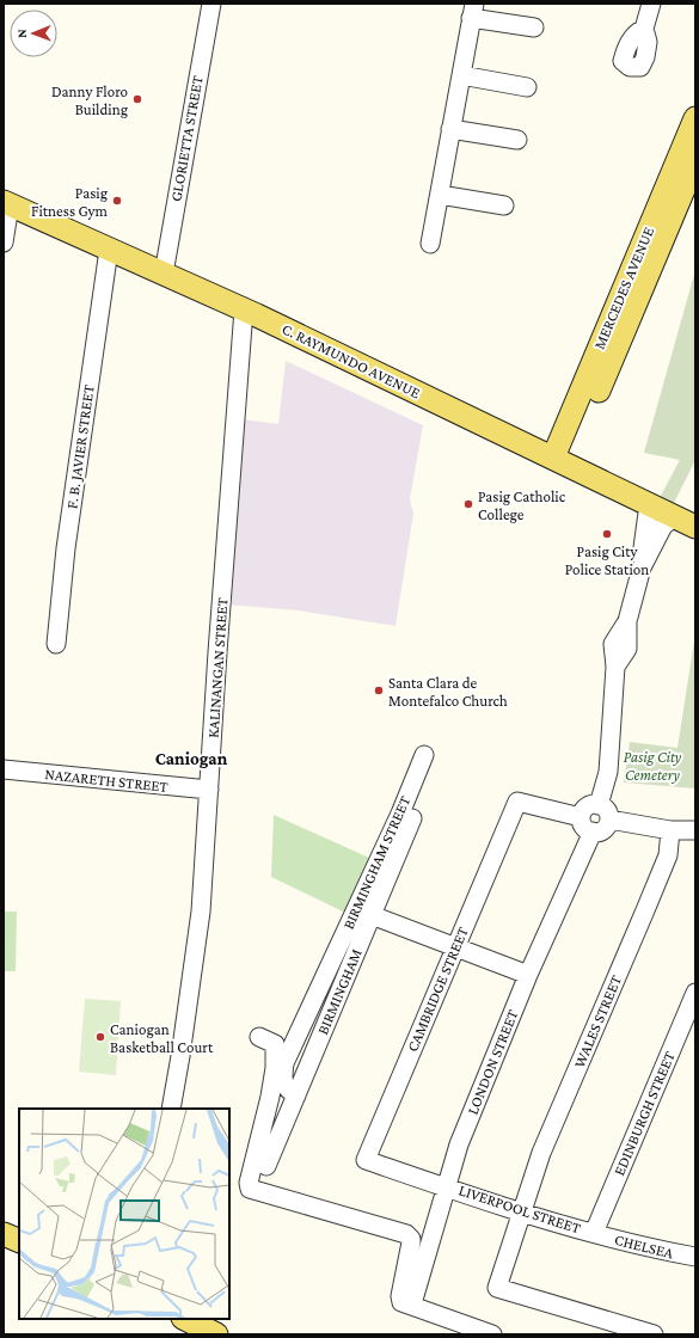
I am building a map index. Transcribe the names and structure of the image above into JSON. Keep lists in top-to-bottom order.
{
  "streets": {
    "main road": ["MERCEDES AVENUE", "C. RAYMUNDO AVENUE"],
    "street": [
      "GLORIETTA STREET",
      "F. B. JAVIER STREET",
      "KALINANGAN STREET",
      "NAZARETH STREET",
      "BIRMINGHAM STREET",
      "CAMBRIDGE STREET",
      "BIRMINGHAM",
      "WALES STREET",
      "LONDON STREET",
      "EDINBURGH STREET",
      "LIVERPOOL STREET",
      "CHELSEA"
    ]
  },
  "crossings": [
    ["GLORIETTA STREET", "C. RAYMUNDO AVENUE"],
    ["MERCEDES AVENUE", "C. RAYMUNDO AVENUE"],
    ["C. RAYMUNDO AVENUE", "F. B. JAVIER STREET"],
    ["C. RAYMUNDO AVENUE", "KALINANGAN STREET"],
    ["KALINANGAN STREET", "NAZARETH STREET"],
    ["BIRMINGHAM STREET", "BIRMINGHAM"],
    ["CAMBRIDGE STREET", "LONDON STREET"],
    ["CAMBRIDGE STREET", "LIVERPOOL STREET"],
    ["WALES STREET", "LIVERPOOL STREET"],
    ["LONDON STREET", "LIVERPOOL STREET"],
    ["EDINBURGH STREET", "LIVERPOOL STREET"],
    ["EDINBURGH STREET", "CHELSEA"],
    ["LIVERPOOL STREET", "CHELSEA"]
  ],
  "districts": ["Caniogan"],
  "parks": ["Pasig City Cemetery"],
  "places": [
    "Danny Floro Building",
    "Pasig Fitness Gym",
    "Pasig Catholic College",
    "Pasig City Police Station",
    "Santa Clara de Montefalco Church",
    "Caniogan Basketball Court"
  ],
  "north": "left"
}
